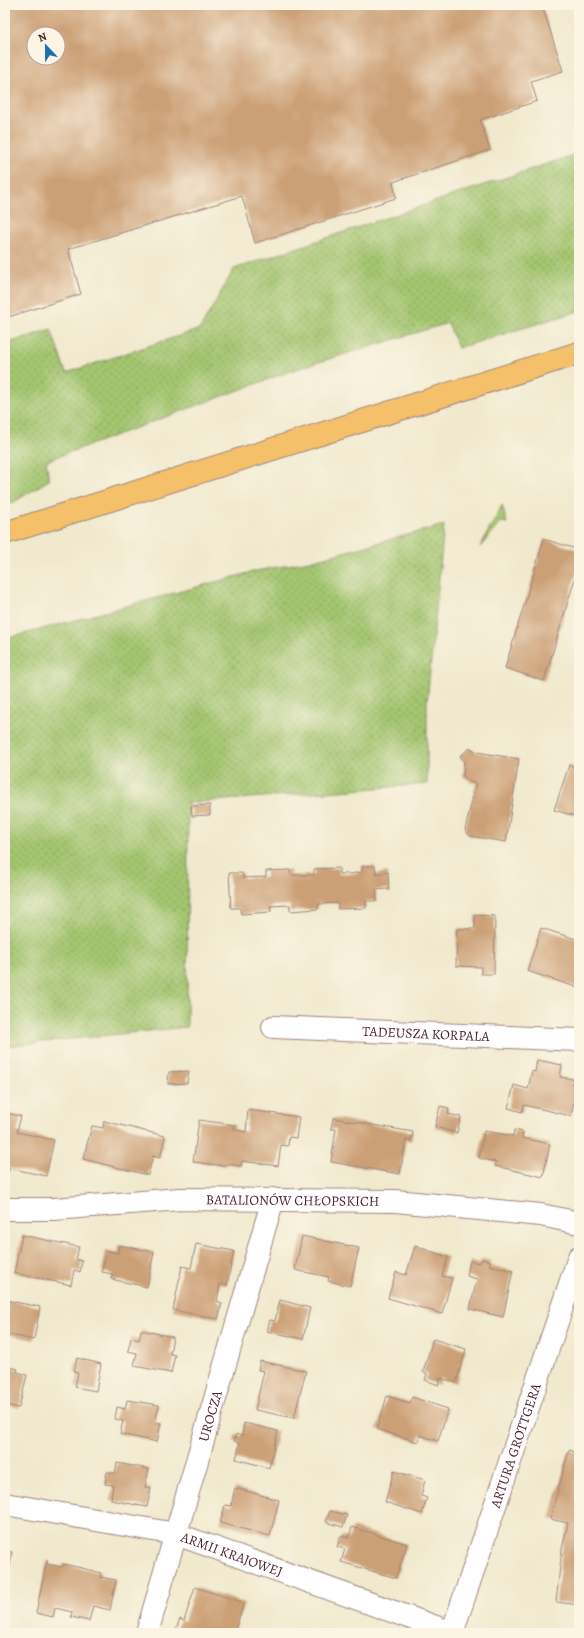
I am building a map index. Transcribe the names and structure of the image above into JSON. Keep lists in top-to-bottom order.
{
  "streets": {
    "street": [
      "TADEUSZA KORPALA",
      "BATALIONÓW CHŁOPSKICH",
      "UROCZA",
      "ARTURA GROTTGERA",
      "ARMII KRAJOWEJ"
    ]
  },
  "crossings": [
    ["BATALIONÓW CHŁOPSKICH", "UROCZA"],
    ["UROCZA", "ARMII KRAJOWEJ"],
    ["ARTURA GROTTGERA", "ARMII KRAJOWEJ"]
  ],
  "north": "top"
}
